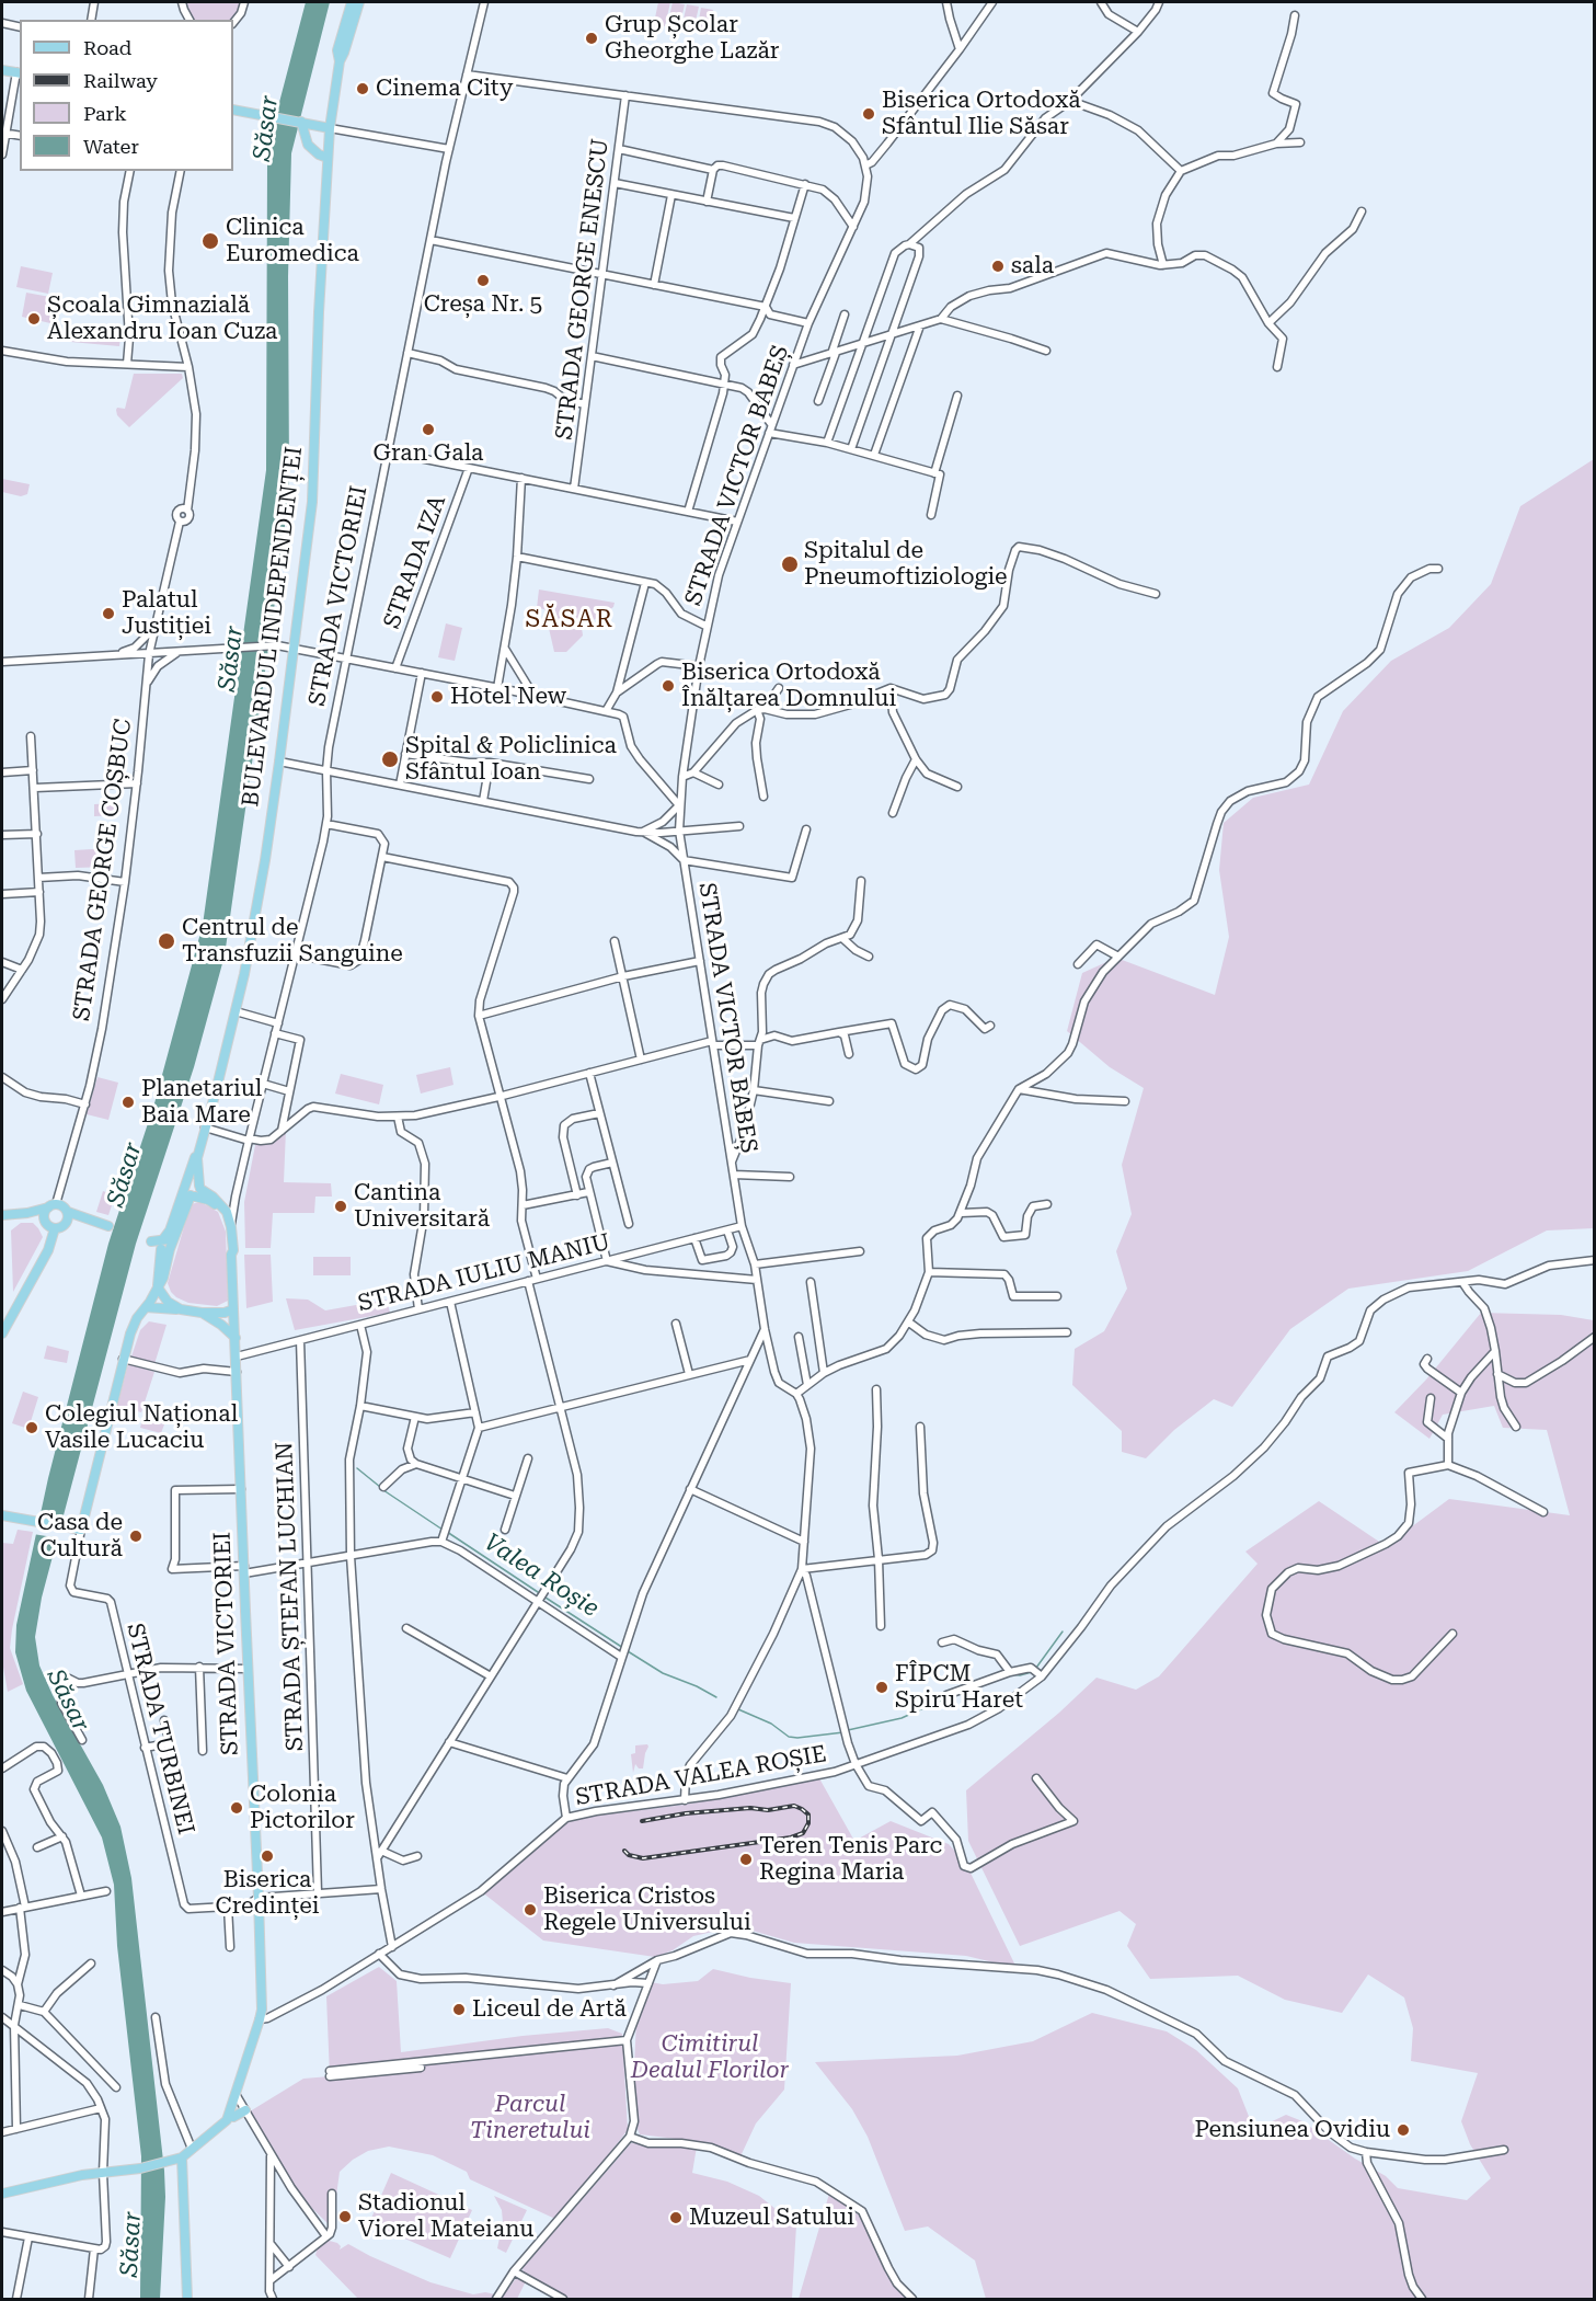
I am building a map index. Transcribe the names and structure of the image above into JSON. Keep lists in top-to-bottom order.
{
  "streets": {
    "main road": ["STRADA VICTORIEI", "BULEVARDUL INDEPENDENȚEI"],
    "street": [
      "STRADA GEORGE ENESCU",
      "STRADA VICTOR BABEȘ",
      "STRADA IZA",
      "STRADA GEORGE COȘBUC",
      "STRADA IULIU MANIU",
      "STRADA ȘTEFAN LUCHIAN",
      "STRADA TURBINEI",
      "STRADA VALEA ROȘIE"
    ]
  },
  "crossings": [
    ["STRADA VICTOR BABEȘ", "STRADA IULIU MANIU"],
    ["STRADA VICTORIEI", "BULEVARDUL INDEPENDENȚEI"],
    ["STRADA VICTORIEI", "STRADA IULIU MANIU"],
    ["STRADA VICTORIEI", "STRADA VALEA ROȘIE"],
    ["BULEVARDUL INDEPENDENȚEI", "STRADA TURBINEI"],
    ["STRADA IULIU MANIU", "STRADA ȘTEFAN LUCHIAN"]
  ],
  "districts": ["SĂSAR"],
  "water": ["Săsar", "Valea Roșie"],
  "parks": ["Cimitirul Dealul Florilor", "Parcul Tineretului"],
  "places": [
    "Grup Școlar Gheorghe Lazăr",
    "Cinema City",
    "Biserica Ortodoxă Sfântul Ilie Săsar",
    "Clinica Euromedica",
    "sala",
    "Creșa Nr. 5",
    "Școala Gimnazială Alexandru Ioan Cuza",
    "Gran Gala",
    "Spitalul de Pneumoftiziologie",
    "Palatul Justiției",
    "Biserica Ortodoxă Înălțarea Domnului",
    "Hotel New",
    "Spital & Policlinica Sfântul Ioan",
    "Centrul de Transfuzii Sanguine",
    "Planetariul Baia Mare",
    "Cantina Universitară",
    "Colegiul Național Vasile Lucaciu",
    "Casa de Cultură",
    "FÎPCM Spiru Haret",
    "Colonia Pictorilor",
    "Biserica Credinței",
    "Teren Tenis Parc Regina Maria",
    "Biserica Cristos Regele Universului",
    "Liceul de Artă",
    "Pensiunea Ovidiu",
    "Stadionul Viorel Mateianu",
    "Muzeul Satului"
  ],
  "legend": [
    "Road",
    "Railway",
    "Park",
    "Water"
  ]
}
